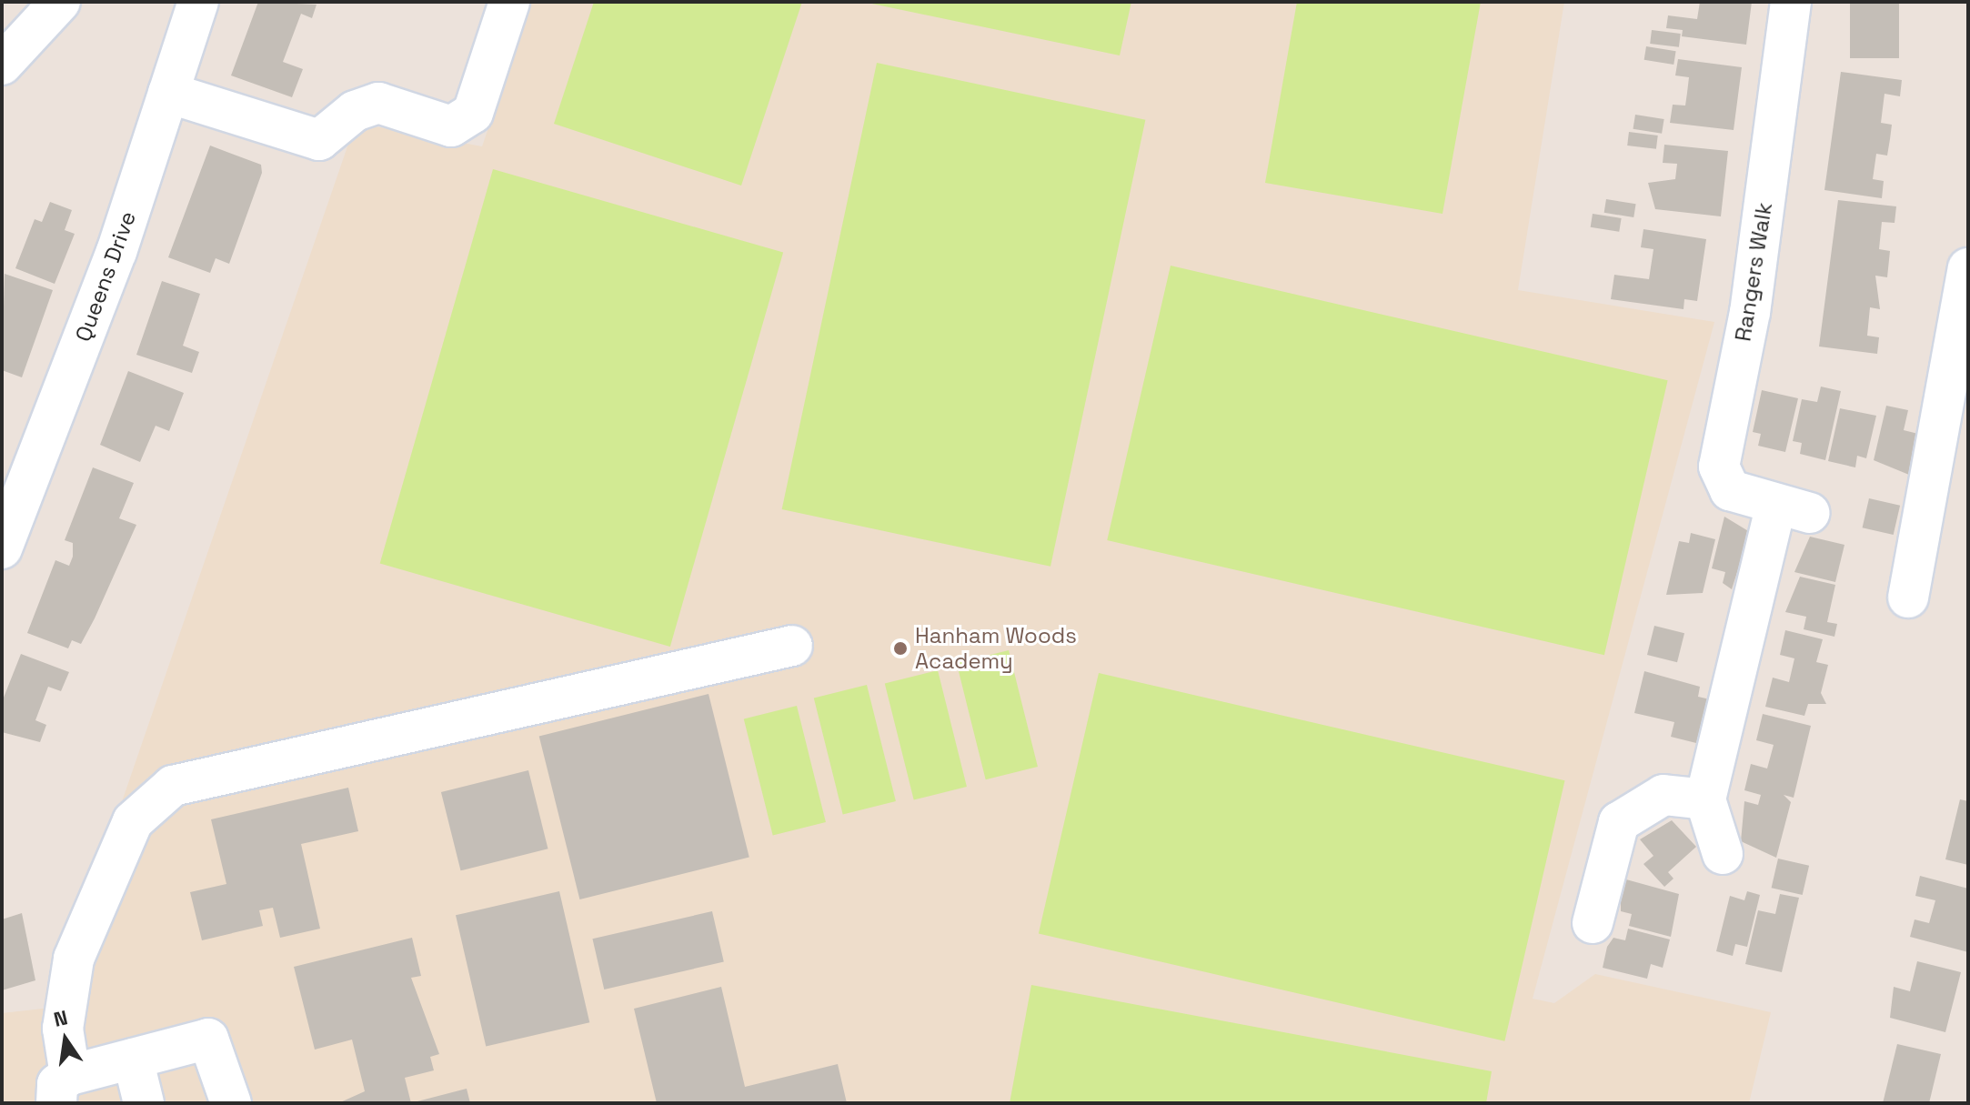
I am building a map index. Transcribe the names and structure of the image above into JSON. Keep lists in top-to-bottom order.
{
  "streets": {
    "street": ["Rangers Walk", "Queens Drive"]
  },
  "places": ["Hanham Woods Academy"],
  "north": "top"
}
